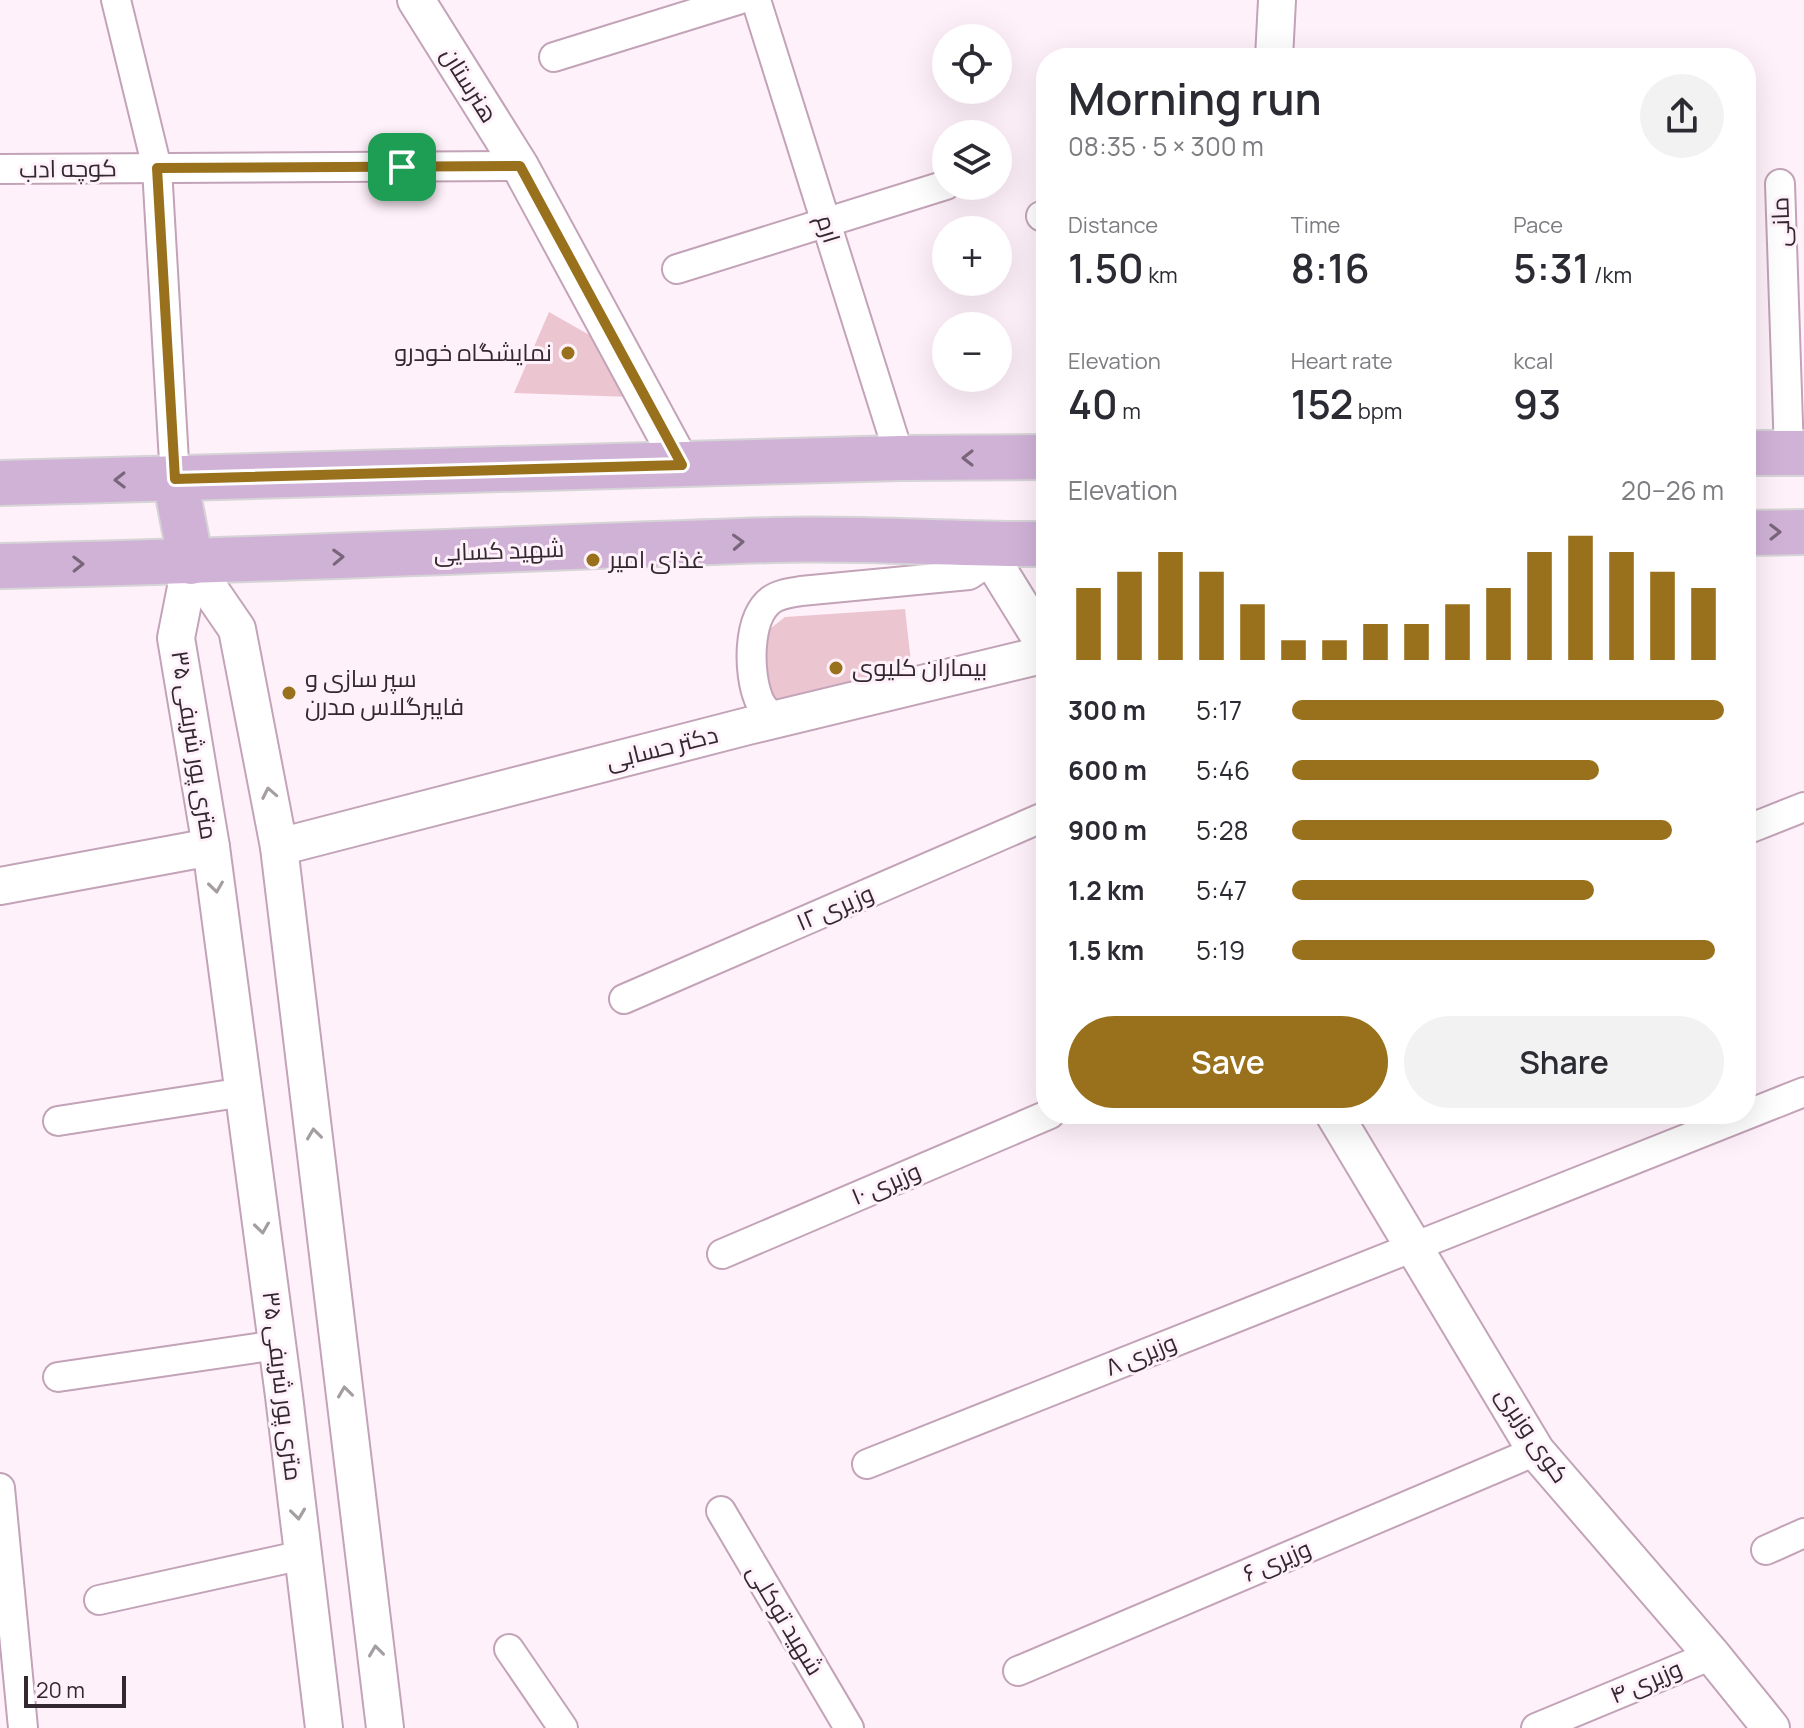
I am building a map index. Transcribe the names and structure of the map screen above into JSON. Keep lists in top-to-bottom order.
{
  "streets": {
    "main road": ["شهید کسایی"],
    "street": [
      "هنرستان",
      "کوچه ادب",
      "مانی",
      "ارم",
      "۳۵ متری پور شریفی",
      "دکتر حسابی",
      "وزيری ۱۲",
      "وزیری ۱۰",
      "وزیری ۸",
      "کوی وزیری",
      "وزیری ۶",
      "شهید توکلی",
      "وزیری ۴"
    ]
  },
  "crossings": [
    ["هنرستان", "کوچه ادب"],
    ["شهید کسایی", "۳۵ متری پور شریفی"],
    ["وزیری ۸", "کوی وزیری"],
    ["کوی وزیری", "وزیری ۶"],
    ["کوی وزیری", "وزیری ۴"]
  ],
  "places": [
    "نمایشگاه خودرو",
    "غذای امیر",
    "بیماران کلیوی",
    "سپر سازی و فایبرگلاس مدرن"
  ],
  "scale_bar": "20 m",
  "page": {
    "map_buttons": ["+", "−"],
    "heading": ["Morning run", "08:35 · 5 × 300 m"],
    "stats": [
      ["Distance", "1.50 km"],
      ["Time", "8:16"],
      ["Pace", "5:31 /km"],
      ["Elevation", "40 m"],
      ["Heart rate", "152 bpm"],
      ["kcal", "93"]
    ],
    "chart": ["Elevation", "20–26 m"],
    "list": [
      {
        "name": "300 m",
        "note": "5:17"
      },
      {
        "name": "600 m",
        "note": "5:46"
      },
      {
        "name": "900 m",
        "note": "5:28"
      },
      {
        "name": "1.2 km",
        "note": "5:47"
      },
      {
        "name": "1.5 km",
        "note": "5:19"
      }
    ],
    "buttons": ["Save", "Share"],
    "scale": "20 m"
  }
}
